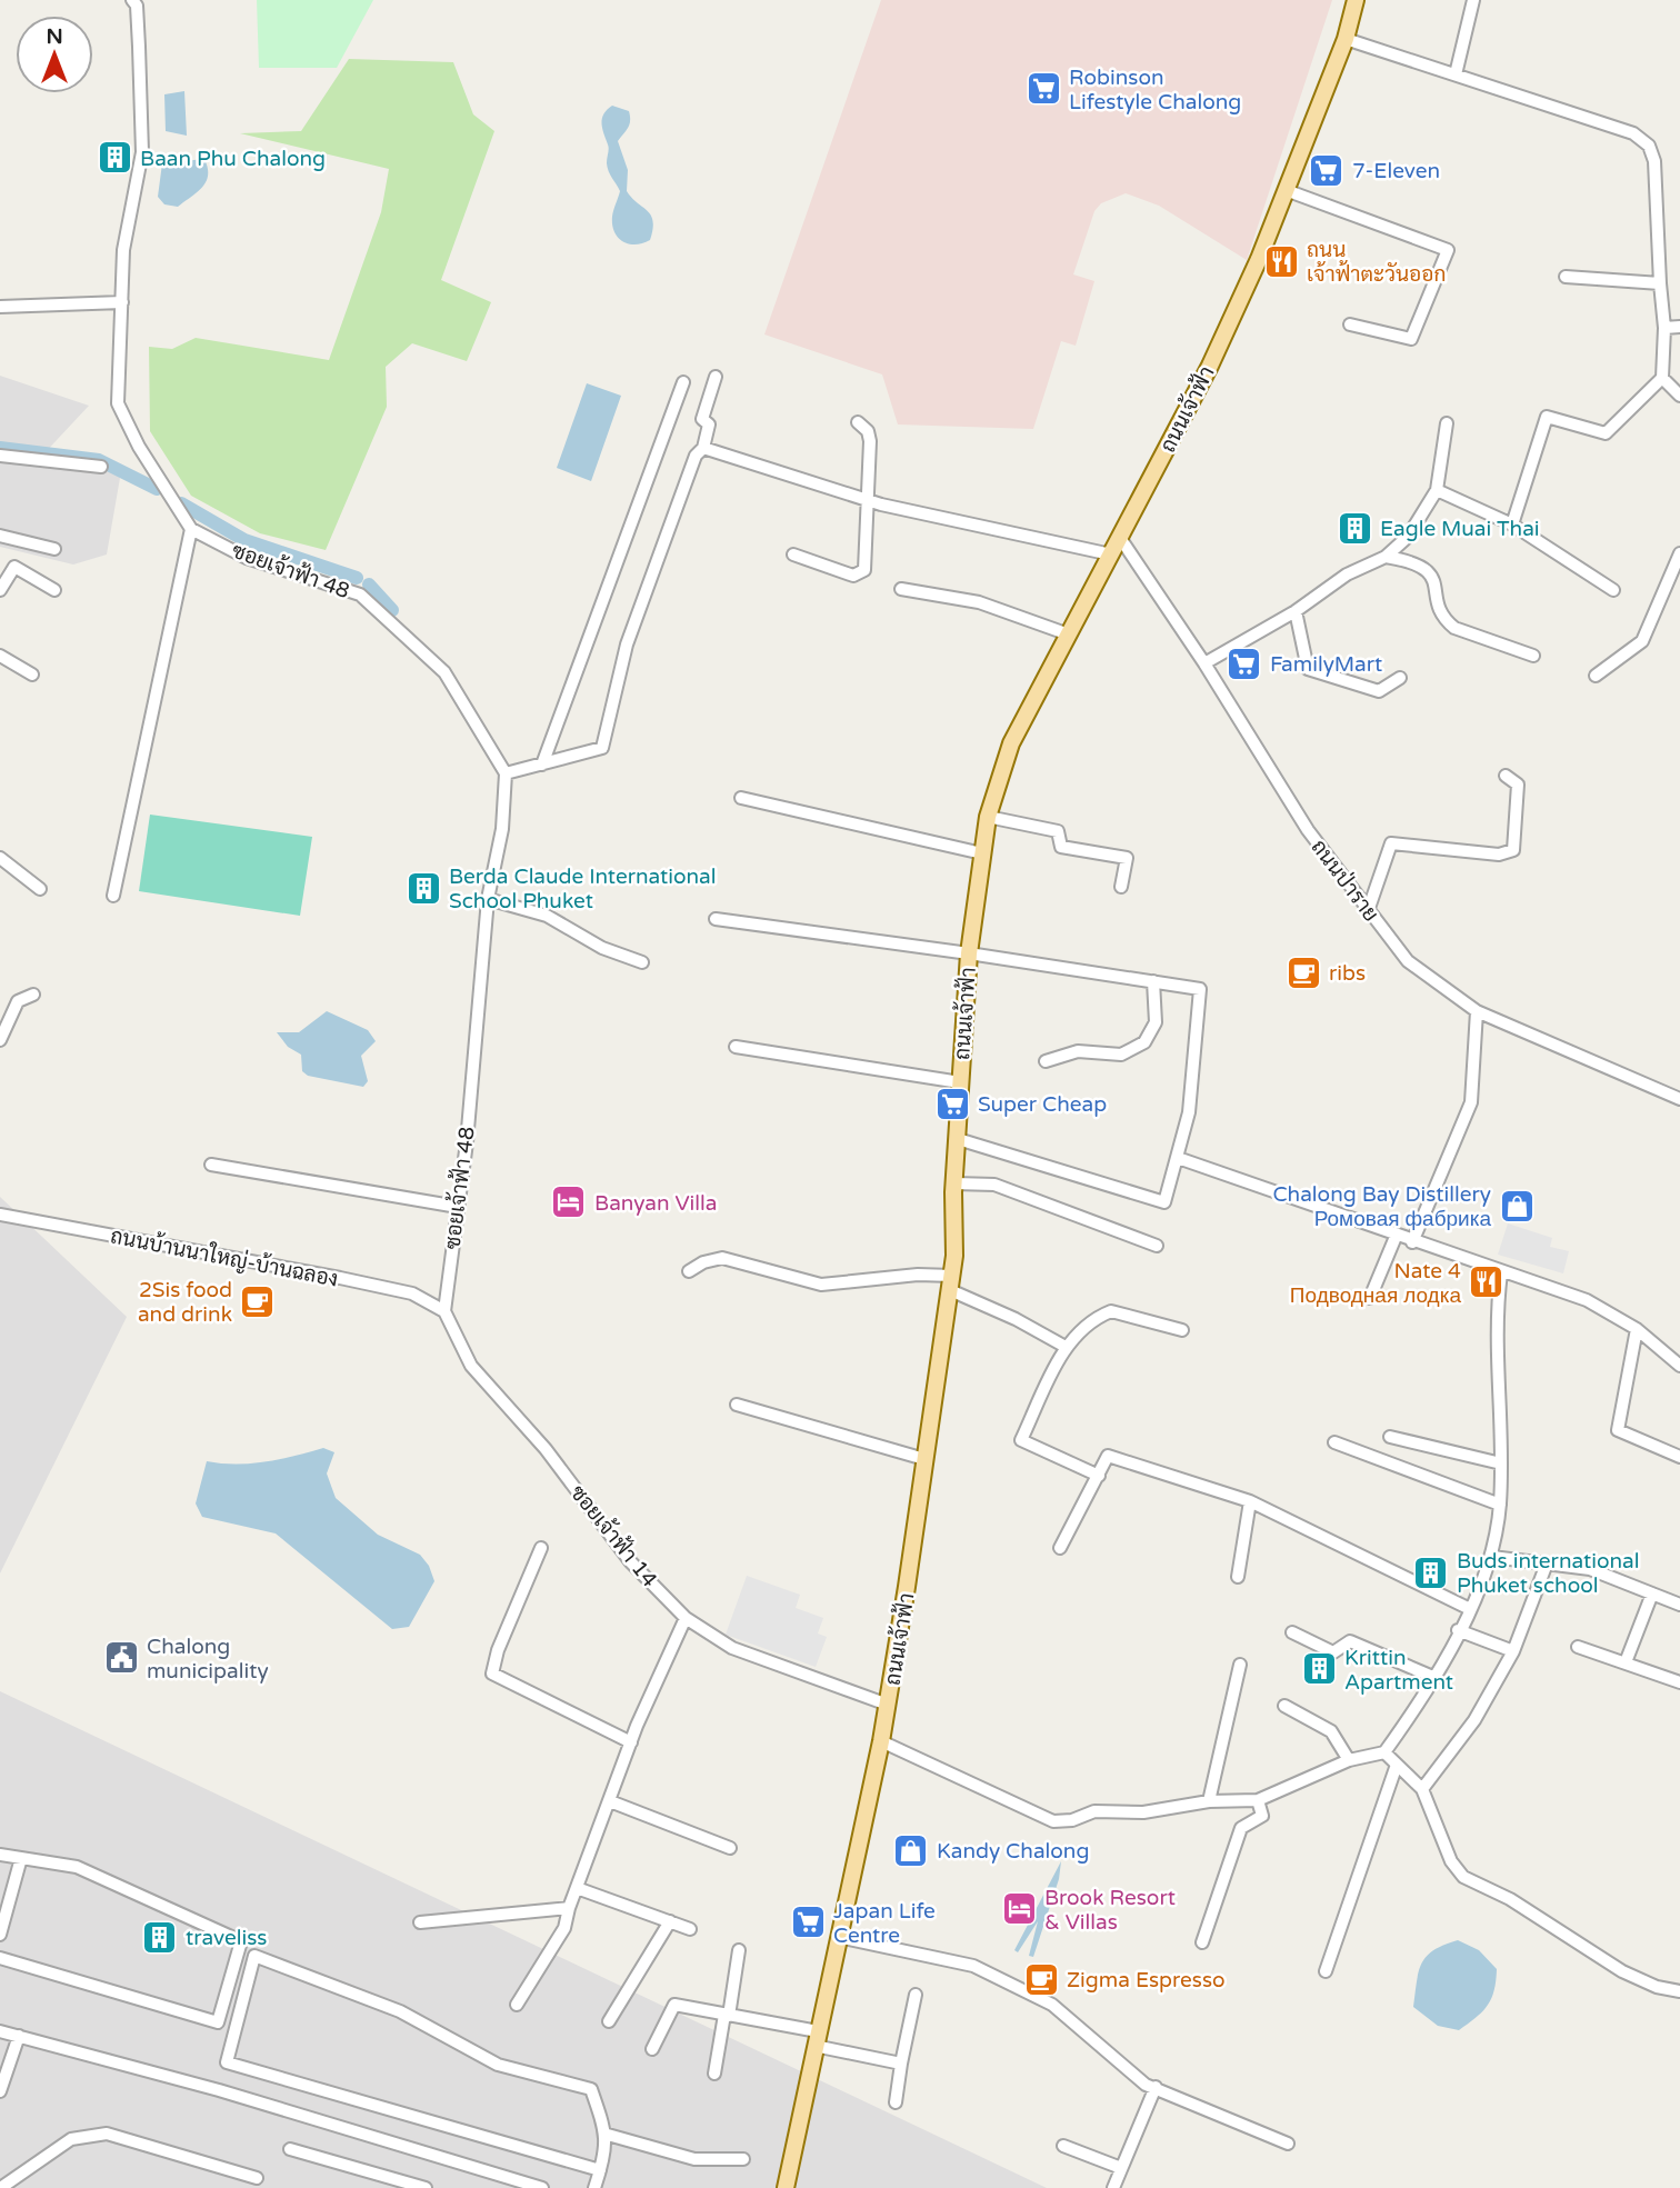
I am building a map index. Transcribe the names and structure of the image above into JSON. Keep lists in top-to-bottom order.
{
  "streets": {
    "main road": ["ถนนเจ้าฟ้า"],
    "street": [
      "ซอยเจ้าฟ้า 48",
      "ถนนป่าราย",
      "ถนนบ้านนาใหญ่-บ้านฉลอง",
      "ซอยเจ้าฟ้า 14"
    ]
  },
  "crossings": [
    ["ถนนเจ้าฟ้า", "ถนนป่าราย"],
    ["ถนนเจ้าฟ้า", "ซอยเจ้าฟ้า 14"],
    ["ซอยเจ้าฟ้า 48", "ถนนบ้านนาใหญ่-บ้านฉลอง"],
    ["ซอยเจ้าฟ้า 48", "ซอยเจ้าฟ้า 14"],
    ["ถนนบ้านนาใหญ่-บ้านฉลอง", "ซอยเจ้าฟ้า 14"]
  ],
  "places": {
    "supermarket": [
      "Robinson Lifestyle Chalong",
      "7-Eleven",
      "FamilyMart",
      "Super Cheap",
      "Japan Life Centre"
    ],
    "building": [
      "Baan Phu Chalong",
      "Eagle Muai Thai",
      "Berda Claude International School Phuket",
      "Buds international Phuket school",
      "Krittin Apartment",
      "traveliss"
    ],
    "restaurant": ["ถนน เจ้าฟ้าตะวันออก", "Nate 4 Подводная лодка"],
    "cafe": ["ribs", "2Sis food and drink", "Zigma Espresso"],
    "hotel": ["Banyan Villa", "Brook Resort & Villas"],
    "shop": ["Chalong Bay Distillery Ромовая фабрика", "Kandy Chalong"],
    "public building": ["Chalong municipality"]
  },
  "north": "top"
}
